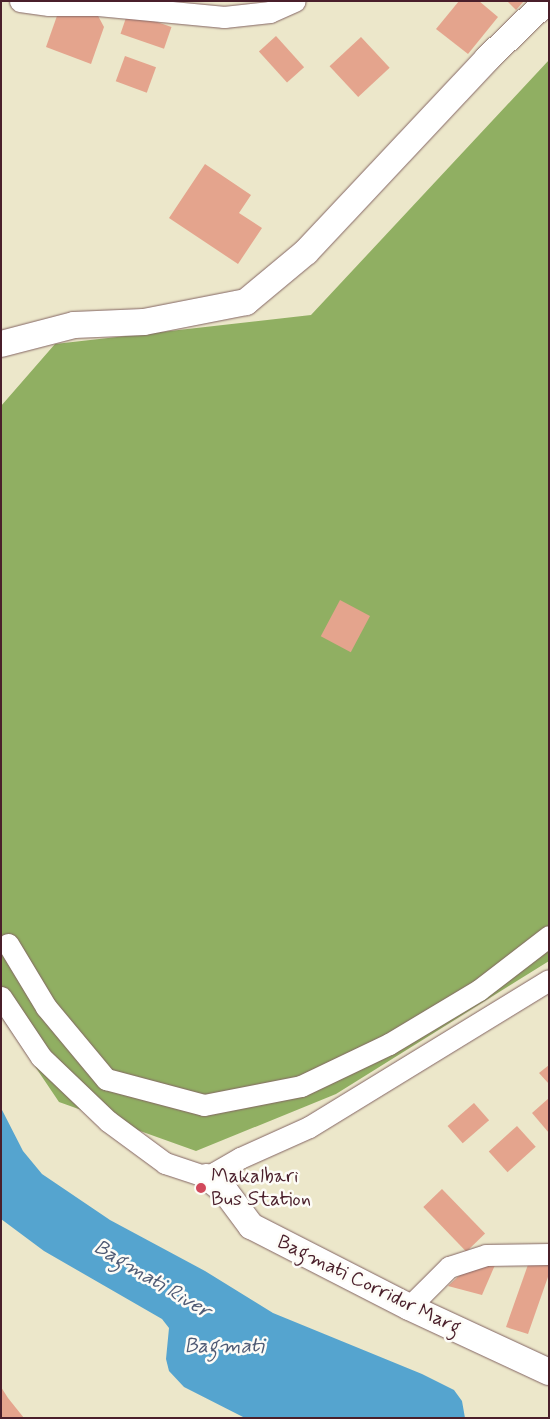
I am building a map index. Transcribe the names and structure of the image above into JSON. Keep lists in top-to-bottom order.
{
  "streets": {
    "street": ["Bagmati Corridor Marg"]
  },
  "water": ["Bagmati River", "Bagmati"],
  "places": ["Makalbari Bus Station"]
}
